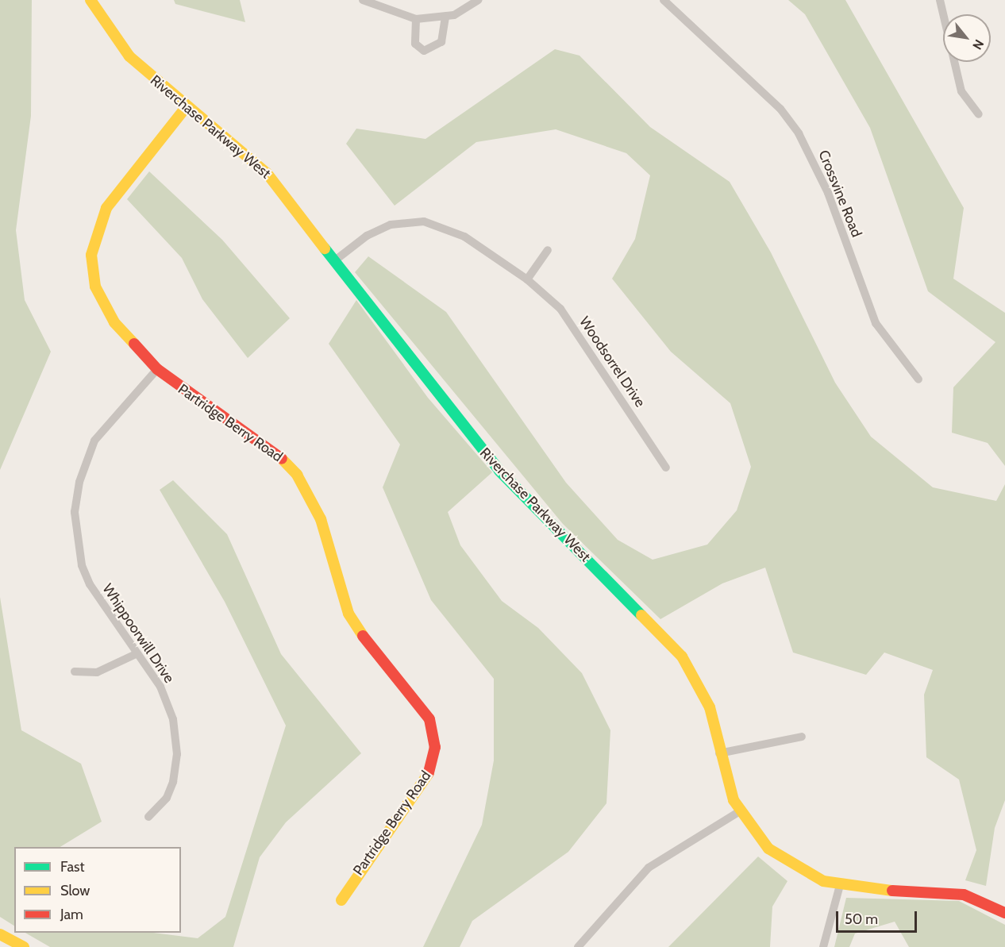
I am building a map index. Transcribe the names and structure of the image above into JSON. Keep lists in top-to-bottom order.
{
  "streets": {
    "street": [
      "Riverchase Parkway West",
      "Crossvine Road",
      "Woodsorrel Drive",
      "Partridge Berry Road",
      "Whippoorwill Drive"
    ]
  },
  "crossings": [
    ["Riverchase Parkway West", "Woodsorrel Drive"],
    ["Riverchase Parkway West", "Partridge Berry Road"],
    ["Partridge Berry Road", "Whippoorwill Drive"]
  ],
  "legend": ["Fast", "Slow", "Jam"],
  "scale_bar": "50 m",
  "north": "bottom right"
}
